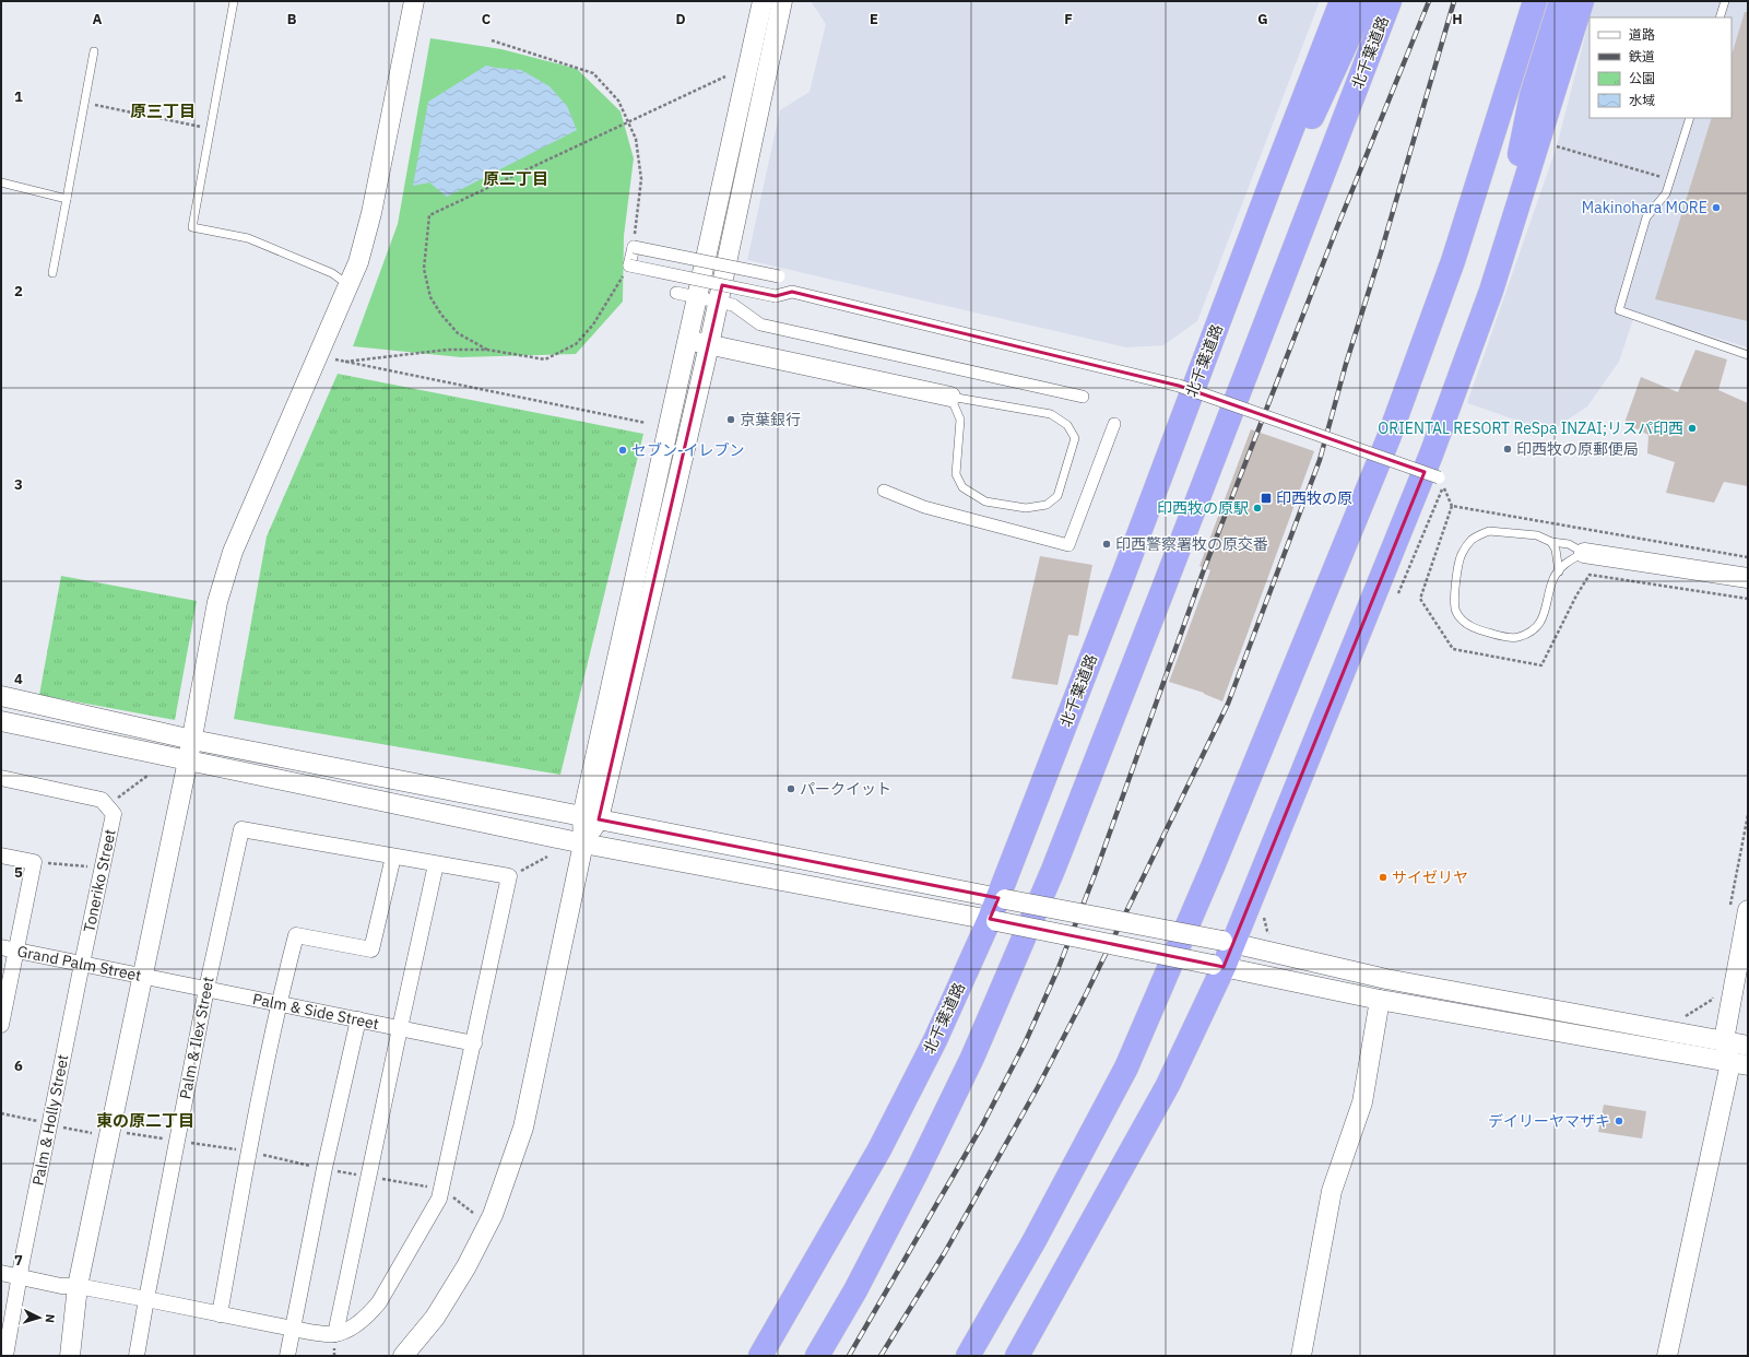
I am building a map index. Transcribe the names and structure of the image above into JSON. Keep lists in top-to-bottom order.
{
  "streets": {
    "highway": ["北千葉道路"],
    "street": [
      "Toneriko Street",
      "Grand Palm Street",
      "Palm & Side Street",
      "Palm & Ilex Street",
      "Palm & Holly Street"
    ]
  },
  "crossings": [
    ["Toneriko Street", "Grand Palm Street"],
    ["Toneriko Street", "Palm & Holly Street"],
    ["Grand Palm Street", "Palm & Side Street"],
    ["Grand Palm Street", "Palm & Holly Street"],
    ["Palm & Side Street", "Palm & Ilex Street"]
  ],
  "districts": ["原三丁目", "原二丁目", "東の原二丁目"],
  "places": {
    "other": [
      "Makinohara MORE",
      "京葉銀行",
      "ORIENTAL RESORT ReSpa INZAI;リスパ印西",
      "印西牧の原郵便局",
      "セブン-イレブン",
      "印西牧の原駅",
      "印西警察署牧の原交番",
      "パークイット",
      "サイゼリヤ",
      "デイリーヤマザキ"
    ],
    "transit": ["印西牧の原"]
  },
  "legend": [
    "道路",
    "鉄道",
    "公園",
    "水域"
  ],
  "north": "right",
  "grid": {
    "columns": [
      "A",
      "B",
      "C",
      "D",
      "E",
      "F",
      "G",
      "H"
    ],
    "rows": [
      "1",
      "2",
      "3",
      "4",
      "5",
      "6",
      "7"
    ]
  }
}
